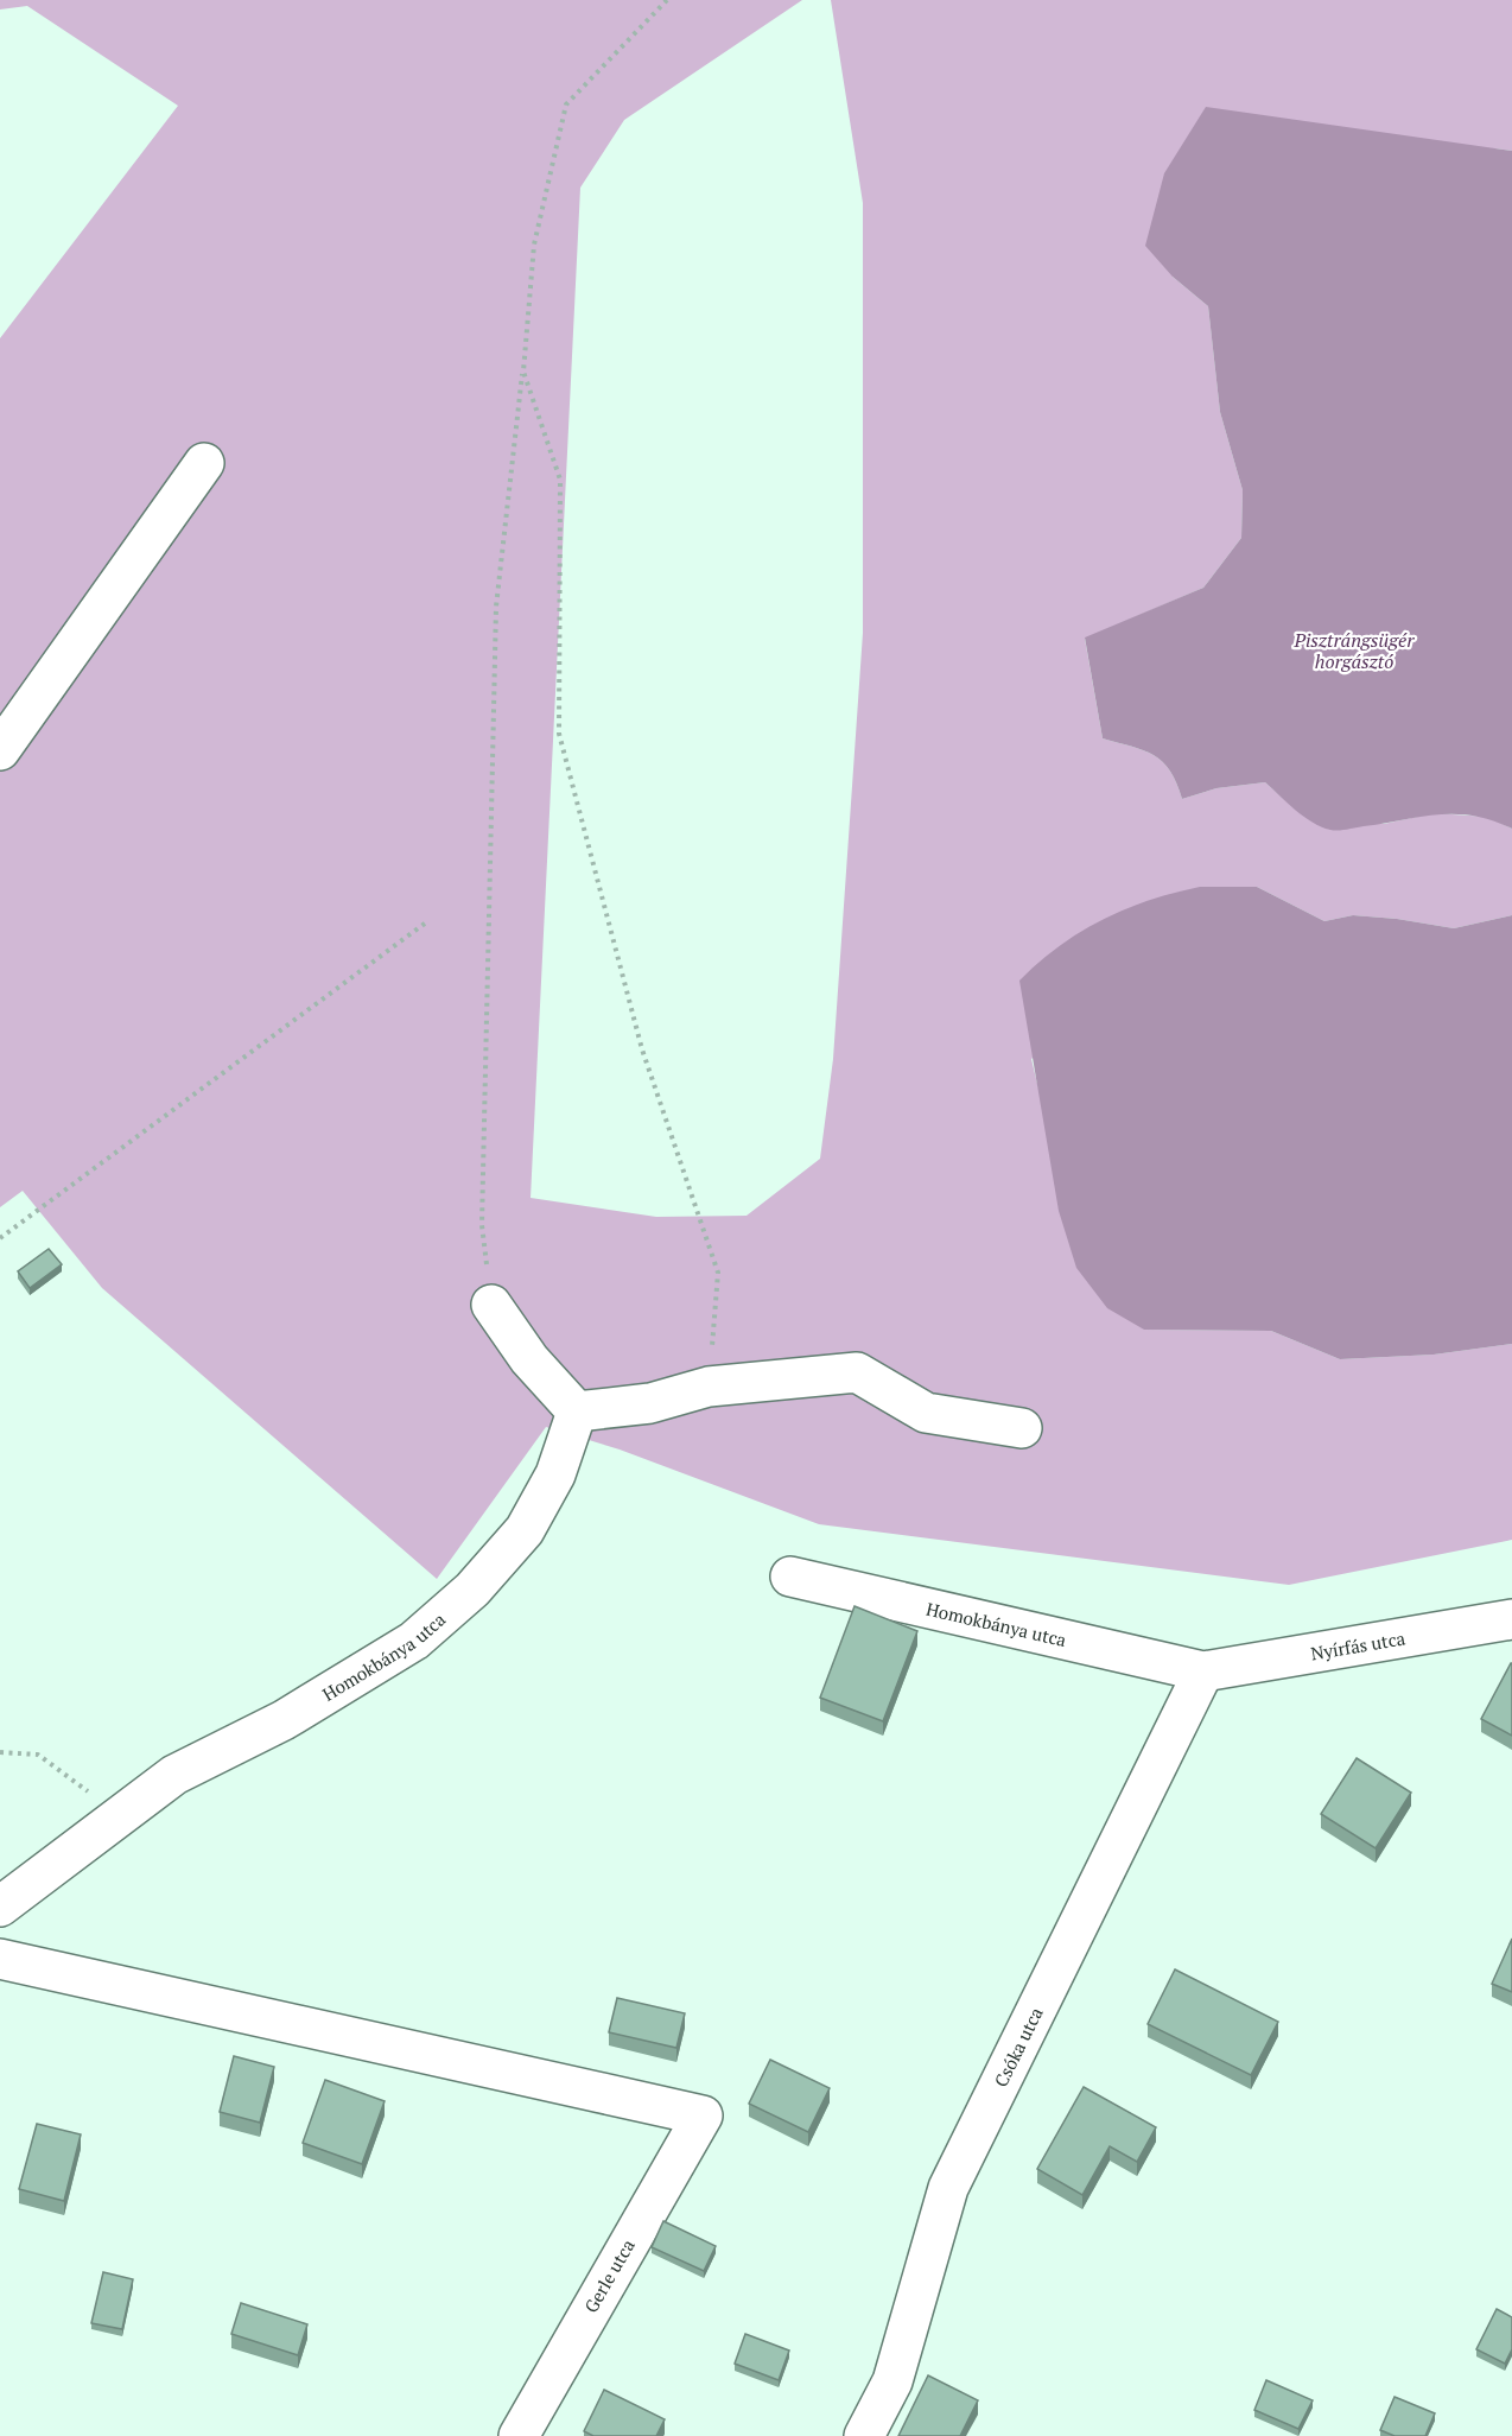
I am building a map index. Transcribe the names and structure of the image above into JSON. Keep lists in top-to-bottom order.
{
  "streets": {
    "street": [
      "Homokbánya utca",
      "Nyírfás utca",
      "Csóka utca",
      "Gerle utca"
    ]
  },
  "crossings": [
    ["Homokbánya utca", "Nyírfás utca"],
    ["Homokbánya utca", "Csóka utca"],
    ["Nyírfás utca", "Csóka utca"]
  ],
  "water": ["Pisztrángsügér horgásztó"]
}
